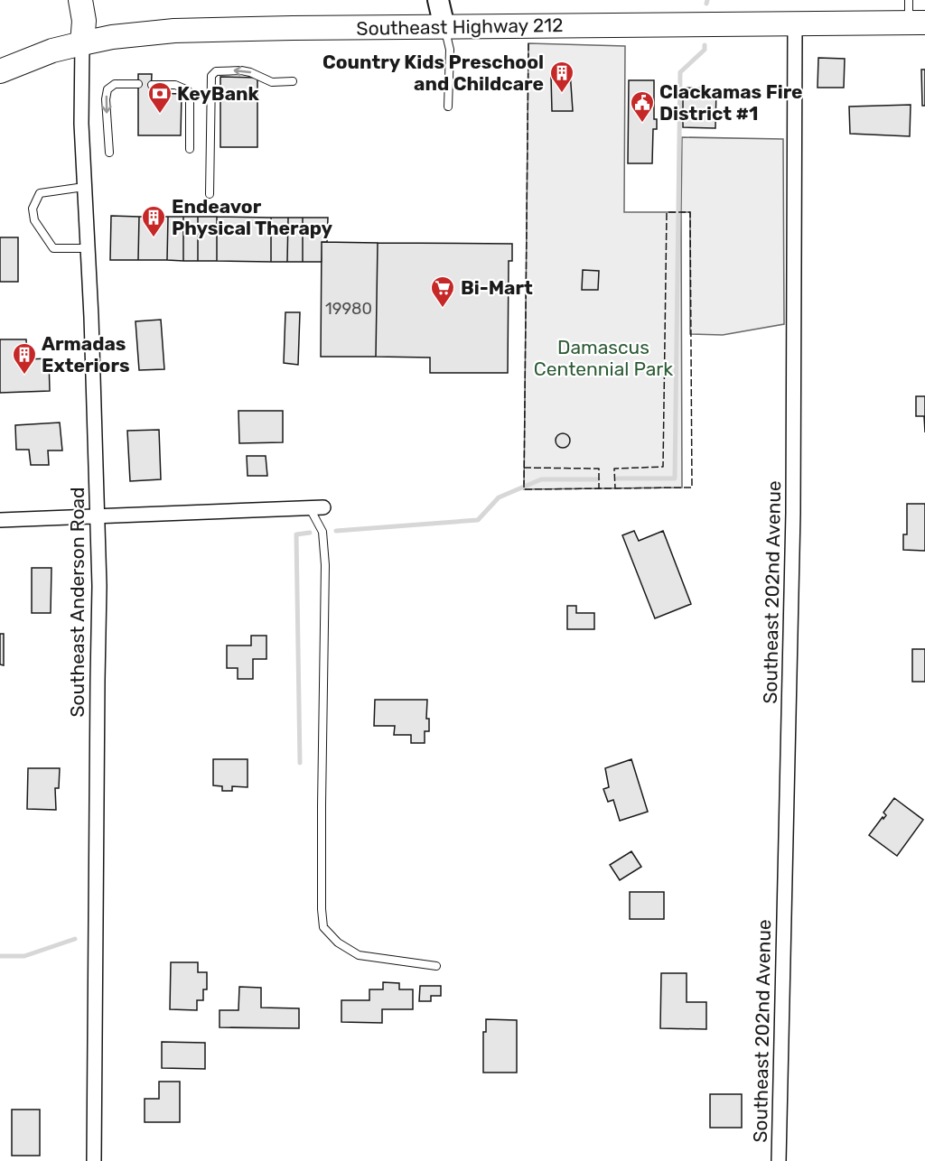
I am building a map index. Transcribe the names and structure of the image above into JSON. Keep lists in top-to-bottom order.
{
  "streets": {
    "main road": ["Southeast Highway 212"],
    "street": ["Southeast 202nd Avenue", "Southeast Anderson Road"]
  },
  "crossings": [
    ["Southeast Highway 212", "Southeast 202nd Avenue"],
    ["Southeast Highway 212", "Southeast Anderson Road"]
  ],
  "parks": ["Damascus Centennial Park"],
  "places": {
    "building": ["Country Kids Preschool and Childcare", "Endeavor Physical Therapy", "Armadas Exteriors"],
    "bank": ["KeyBank"],
    "public building": ["Clackamas Fire District #1"],
    "supermarket": ["Bi-Mart"]
  },
  "house_numbers": ["19980"]
}
